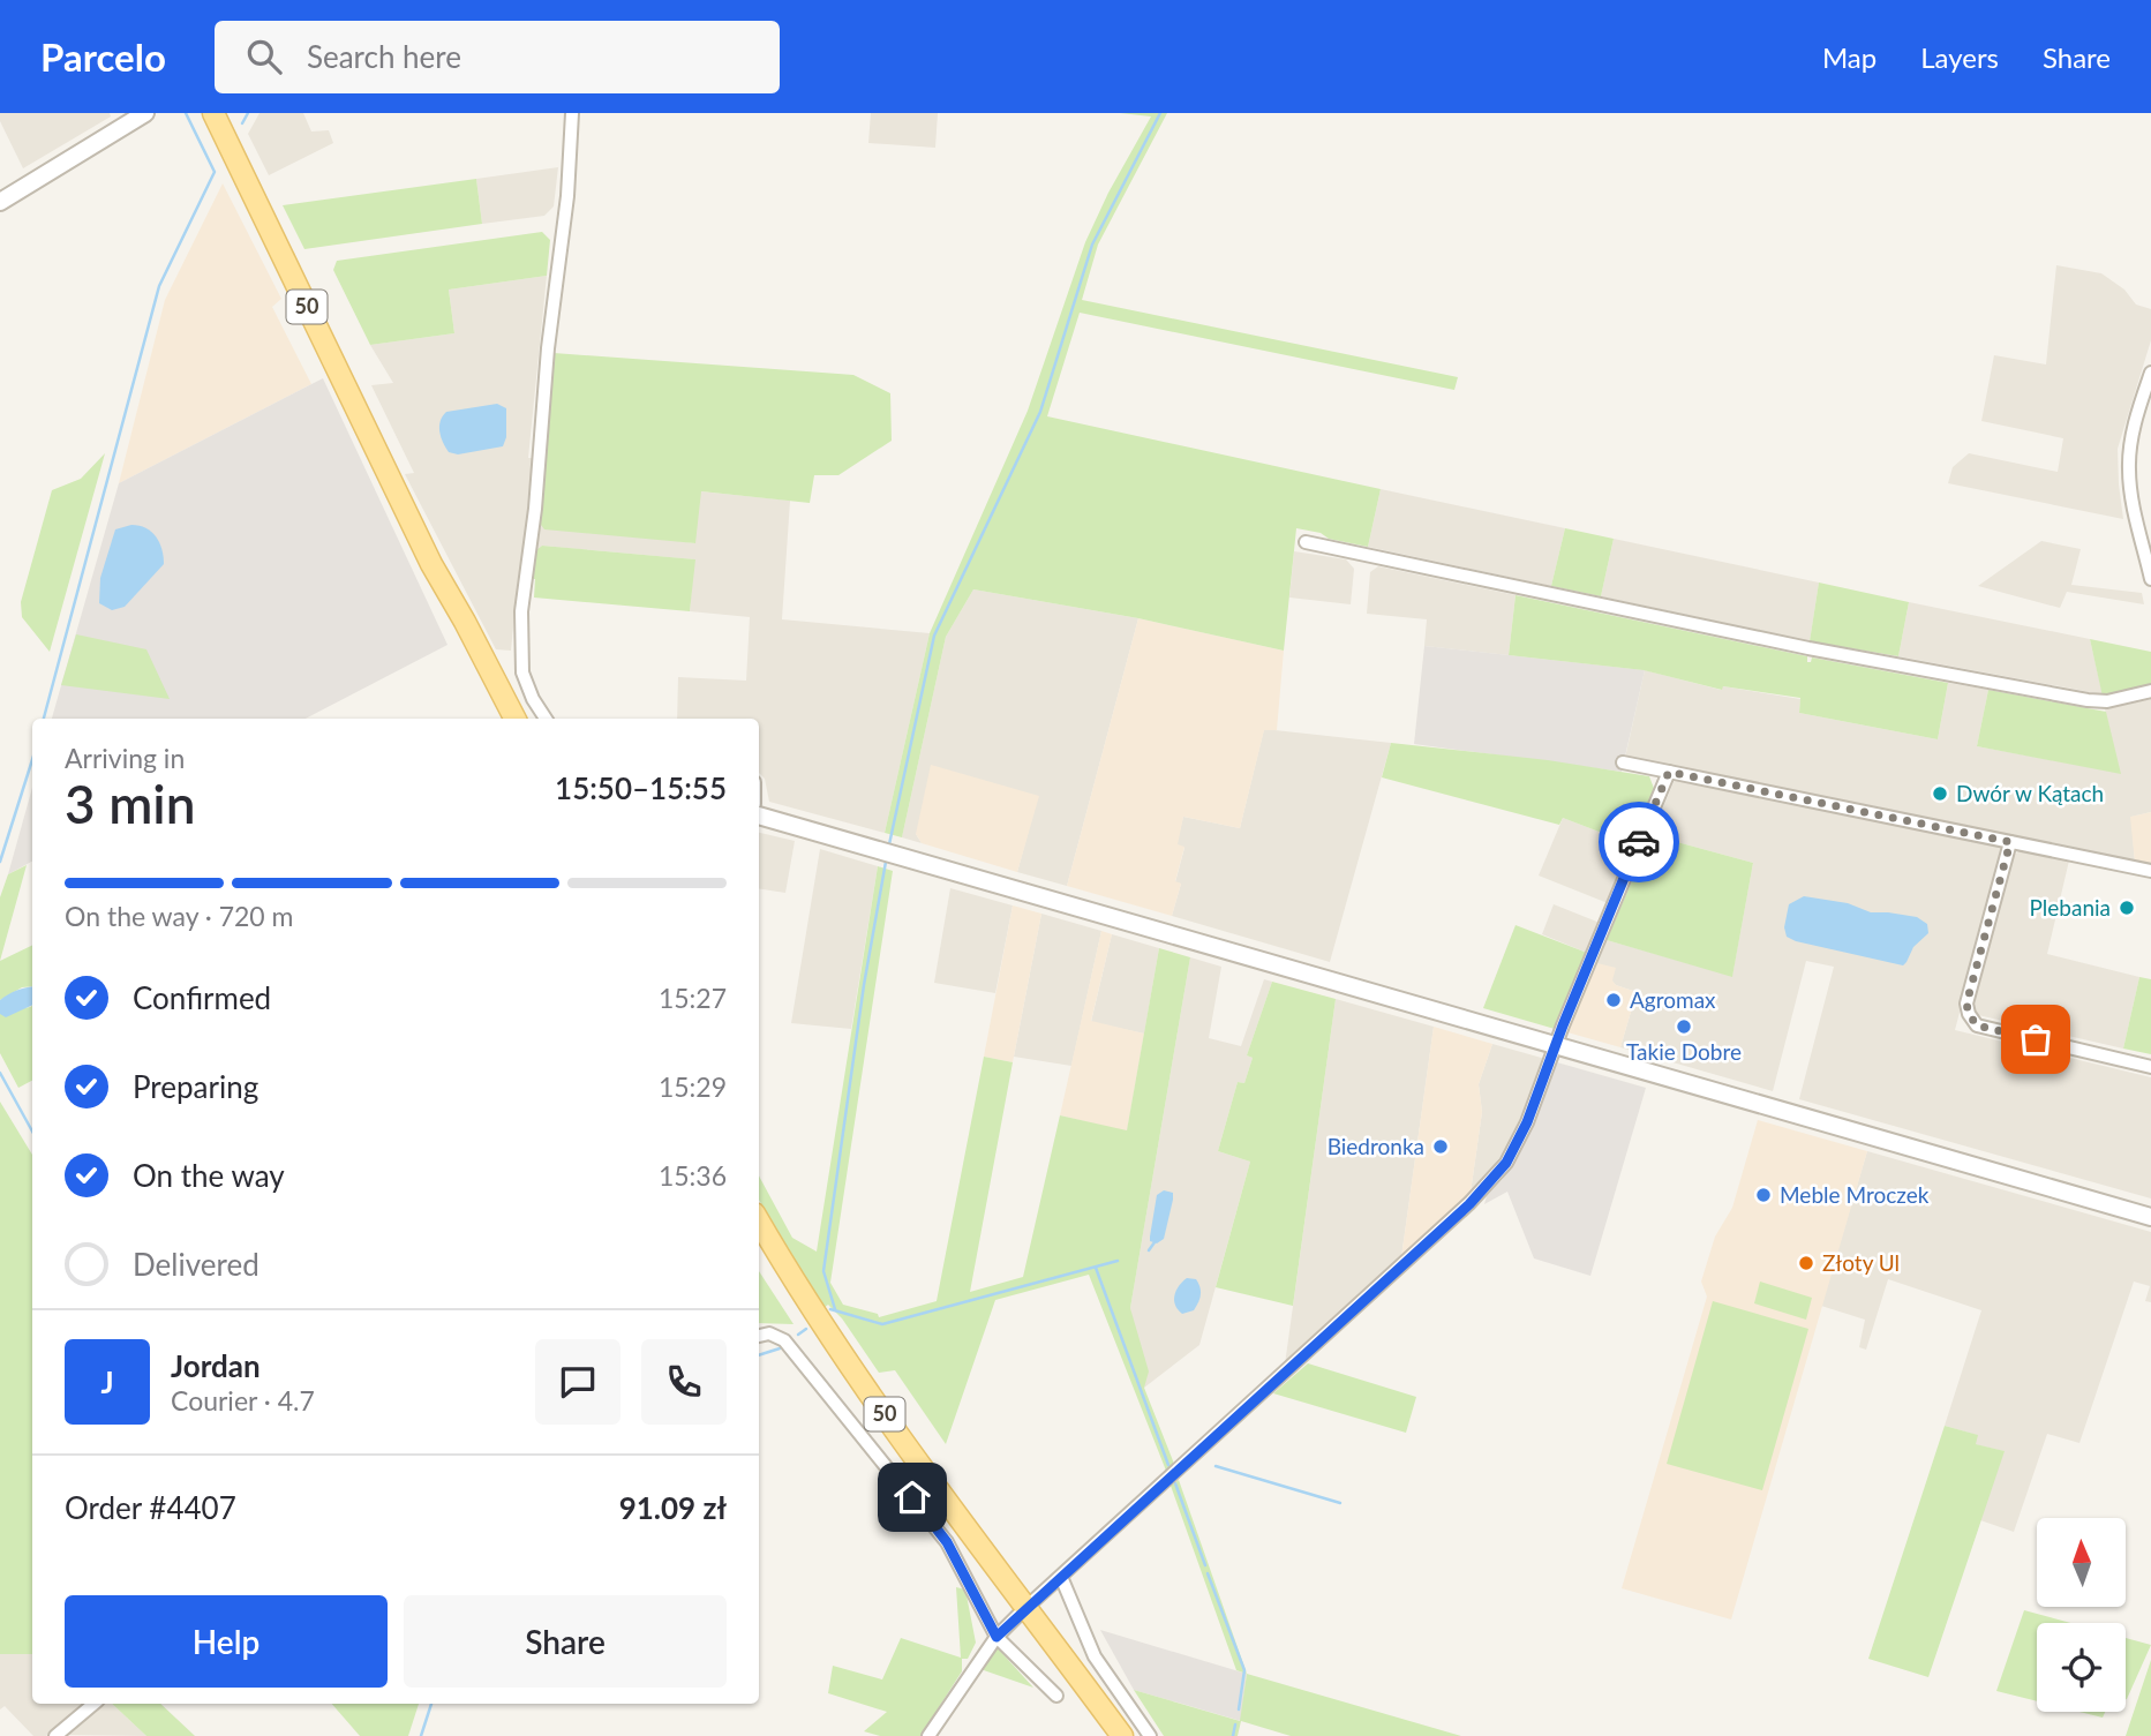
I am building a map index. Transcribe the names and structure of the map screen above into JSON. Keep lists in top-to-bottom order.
{
  "streets": {
    "main road": ["50"]
  },
  "places": [
    "Dwór w Kątach",
    "Plebania",
    "Agromax",
    "Takie Dobre",
    "Biedronka",
    "Meble Mroczek",
    "Złoty Ul"
  ],
  "north": "top",
  "page": {
    "header": "Parcelo",
    "search": "Search here",
    "nav": ["Map", "Layers", "Share"],
    "heading": ["3 min", "Arriving in", "15:50–15:55"],
    "panel": [
      "Jordan",
      "Courier · 4.7",
      "Order #4407",
      "91.09 zł"
    ],
    "bar": "On the way · 720 m",
    "list": [
      ["Confirmed", "15:27"],
      ["Preparing", "15:29"],
      ["On the way", "15:36"],
      "Delivered"
    ],
    "round": "J",
    "buttons": ["Help", "Share"]
  }
}
